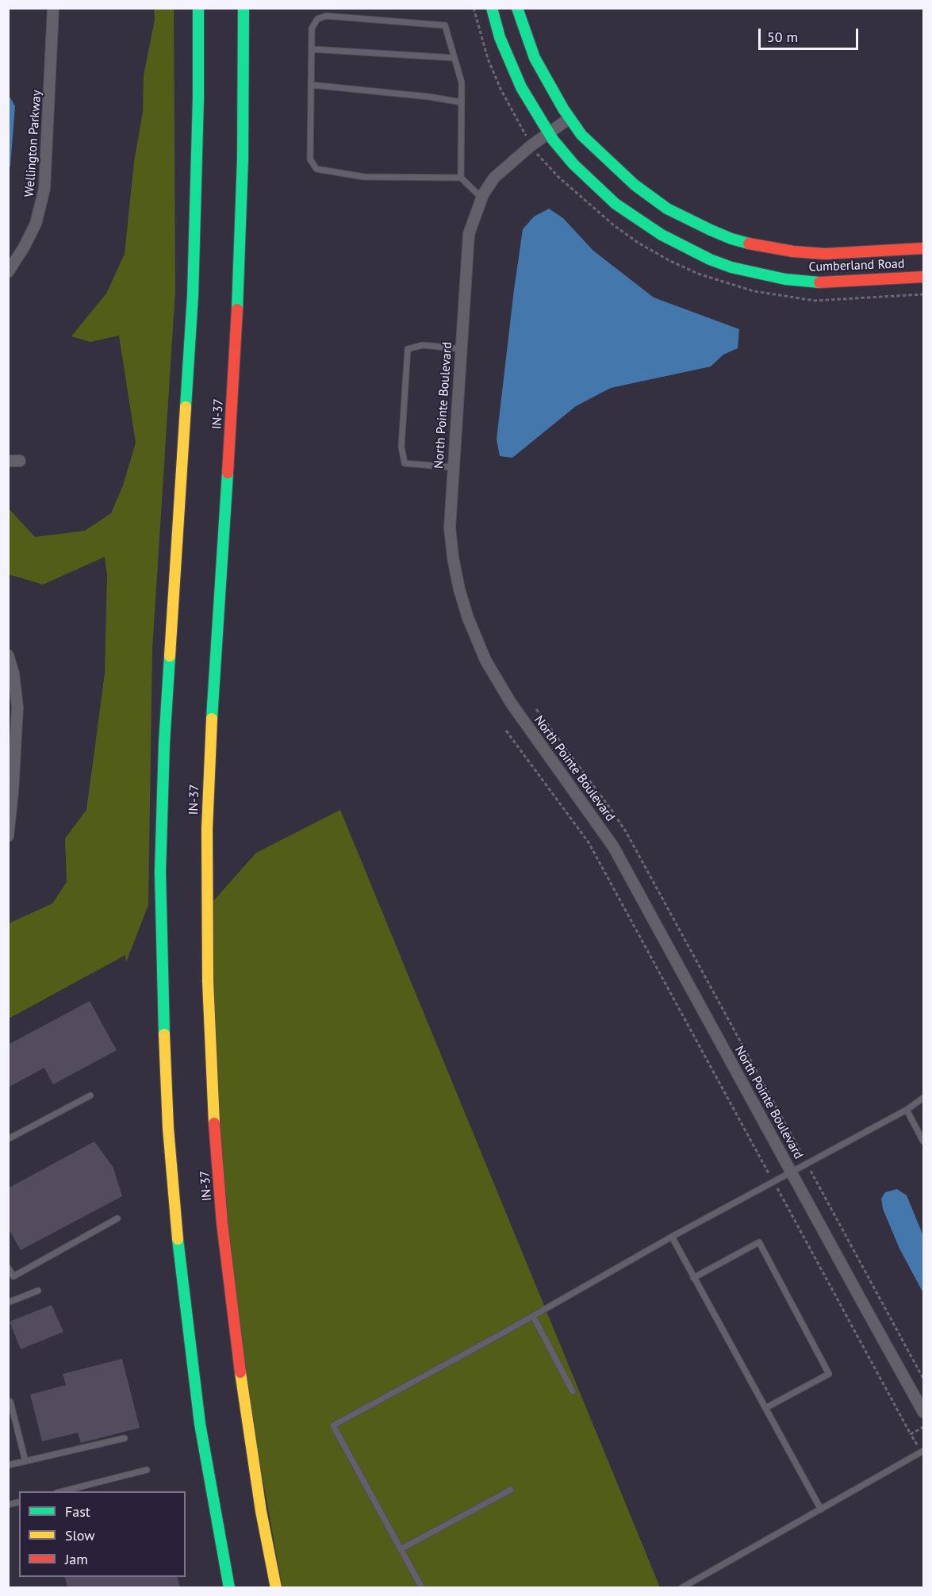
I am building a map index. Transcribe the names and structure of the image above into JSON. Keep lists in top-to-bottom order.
{
  "streets": {
    "main road": ["Cumberland Road", "IN-37"],
    "street": ["Wellington Parkway", "North Pointe Boulevard"]
  },
  "crossings": [
    ["Cumberland Road", "North Pointe Boulevard"]
  ],
  "legend": ["Fast", "Slow", "Jam"],
  "scale_bar": "50 m"
}
